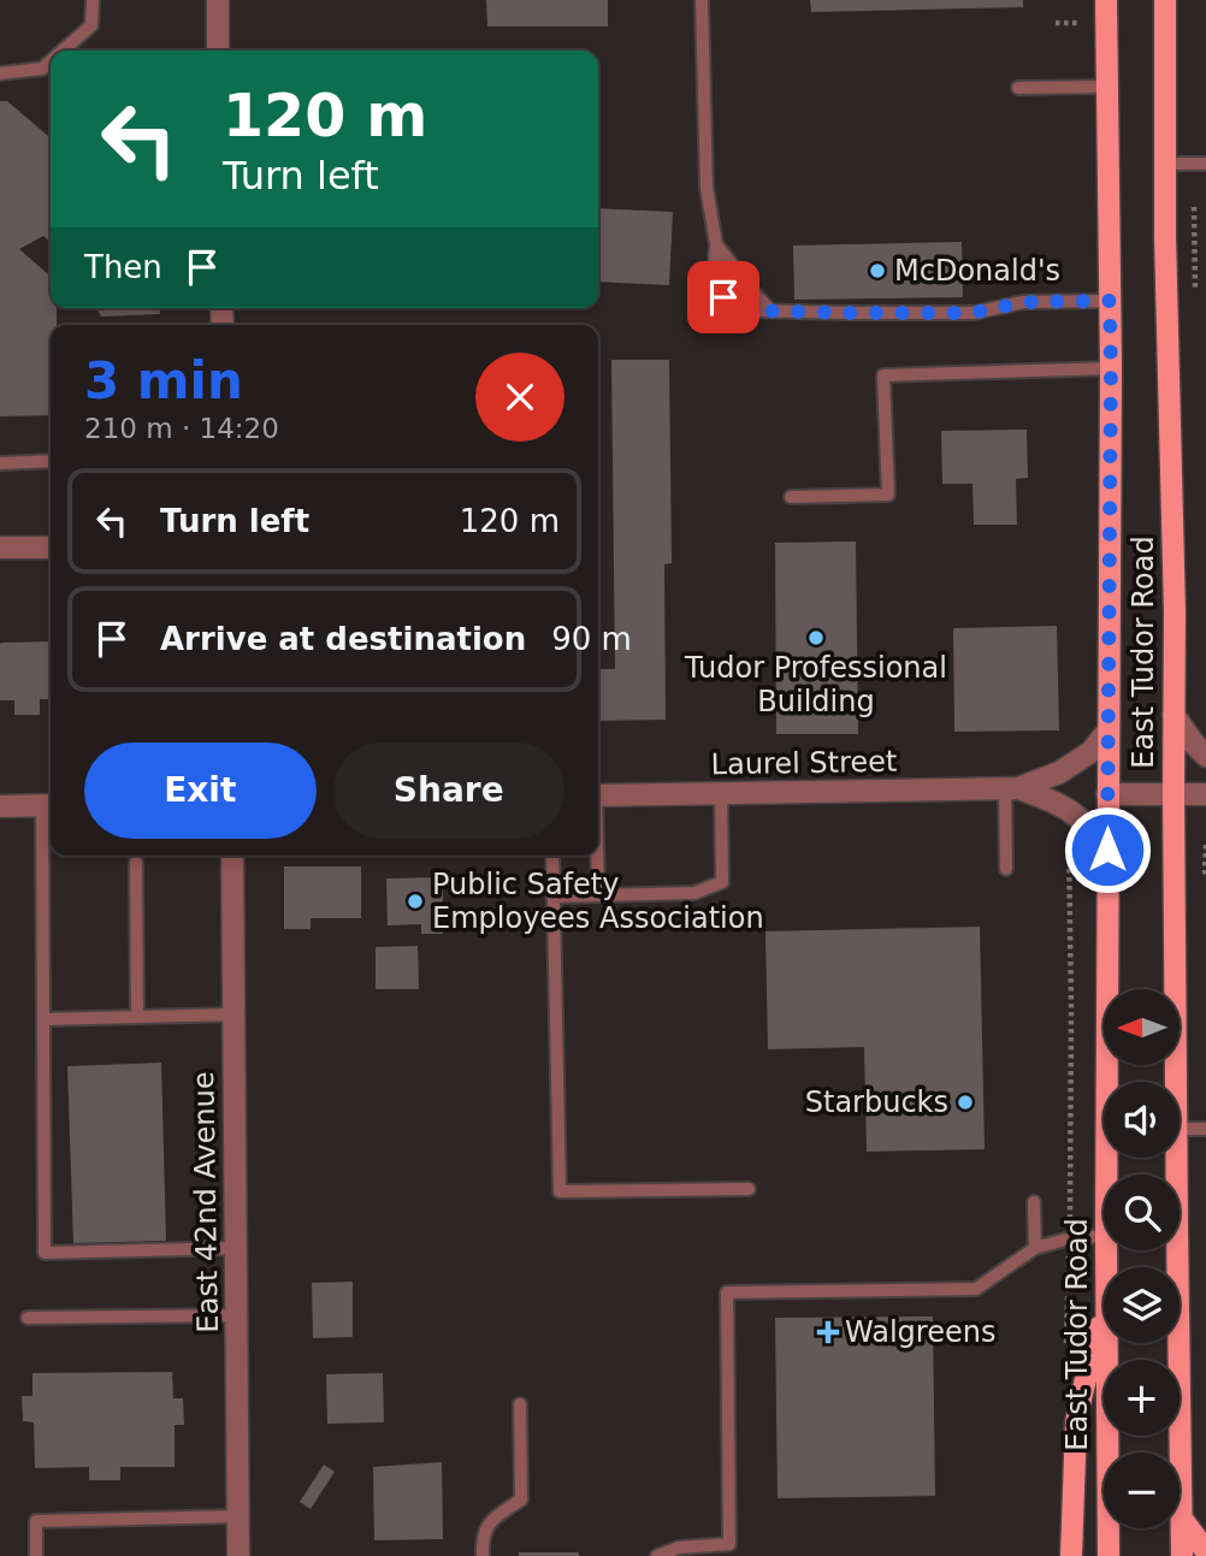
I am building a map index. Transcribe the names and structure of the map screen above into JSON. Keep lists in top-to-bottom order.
{
  "streets": {
    "main road": ["East Tudor Road"],
    "street": ["Laurel Street", "East 42nd Avenue"]
  },
  "crossings": [
    ["East Tudor Road", "Laurel Street"]
  ],
  "places": {
    "other": [
      "McDonald's",
      "Tudor Professional Building",
      "Public Safety Employees Association",
      "Starbucks"
    ],
    "health": ["Walgreens"]
  },
  "north": "left",
  "page": {
    "turn": ["120 m", "Turn left"],
    "then": "Then",
    "heading": ["3 min", "210 m · 14:20"],
    "list": [
      {
        "name": "Turn left",
        "value": "120 m"
      },
      {
        "name": "Arrive at destination",
        "value": "90 m"
      }
    ],
    "buttons": ["Exit", "Share"],
    "map_buttons": ["+", "−"]
  }
}
